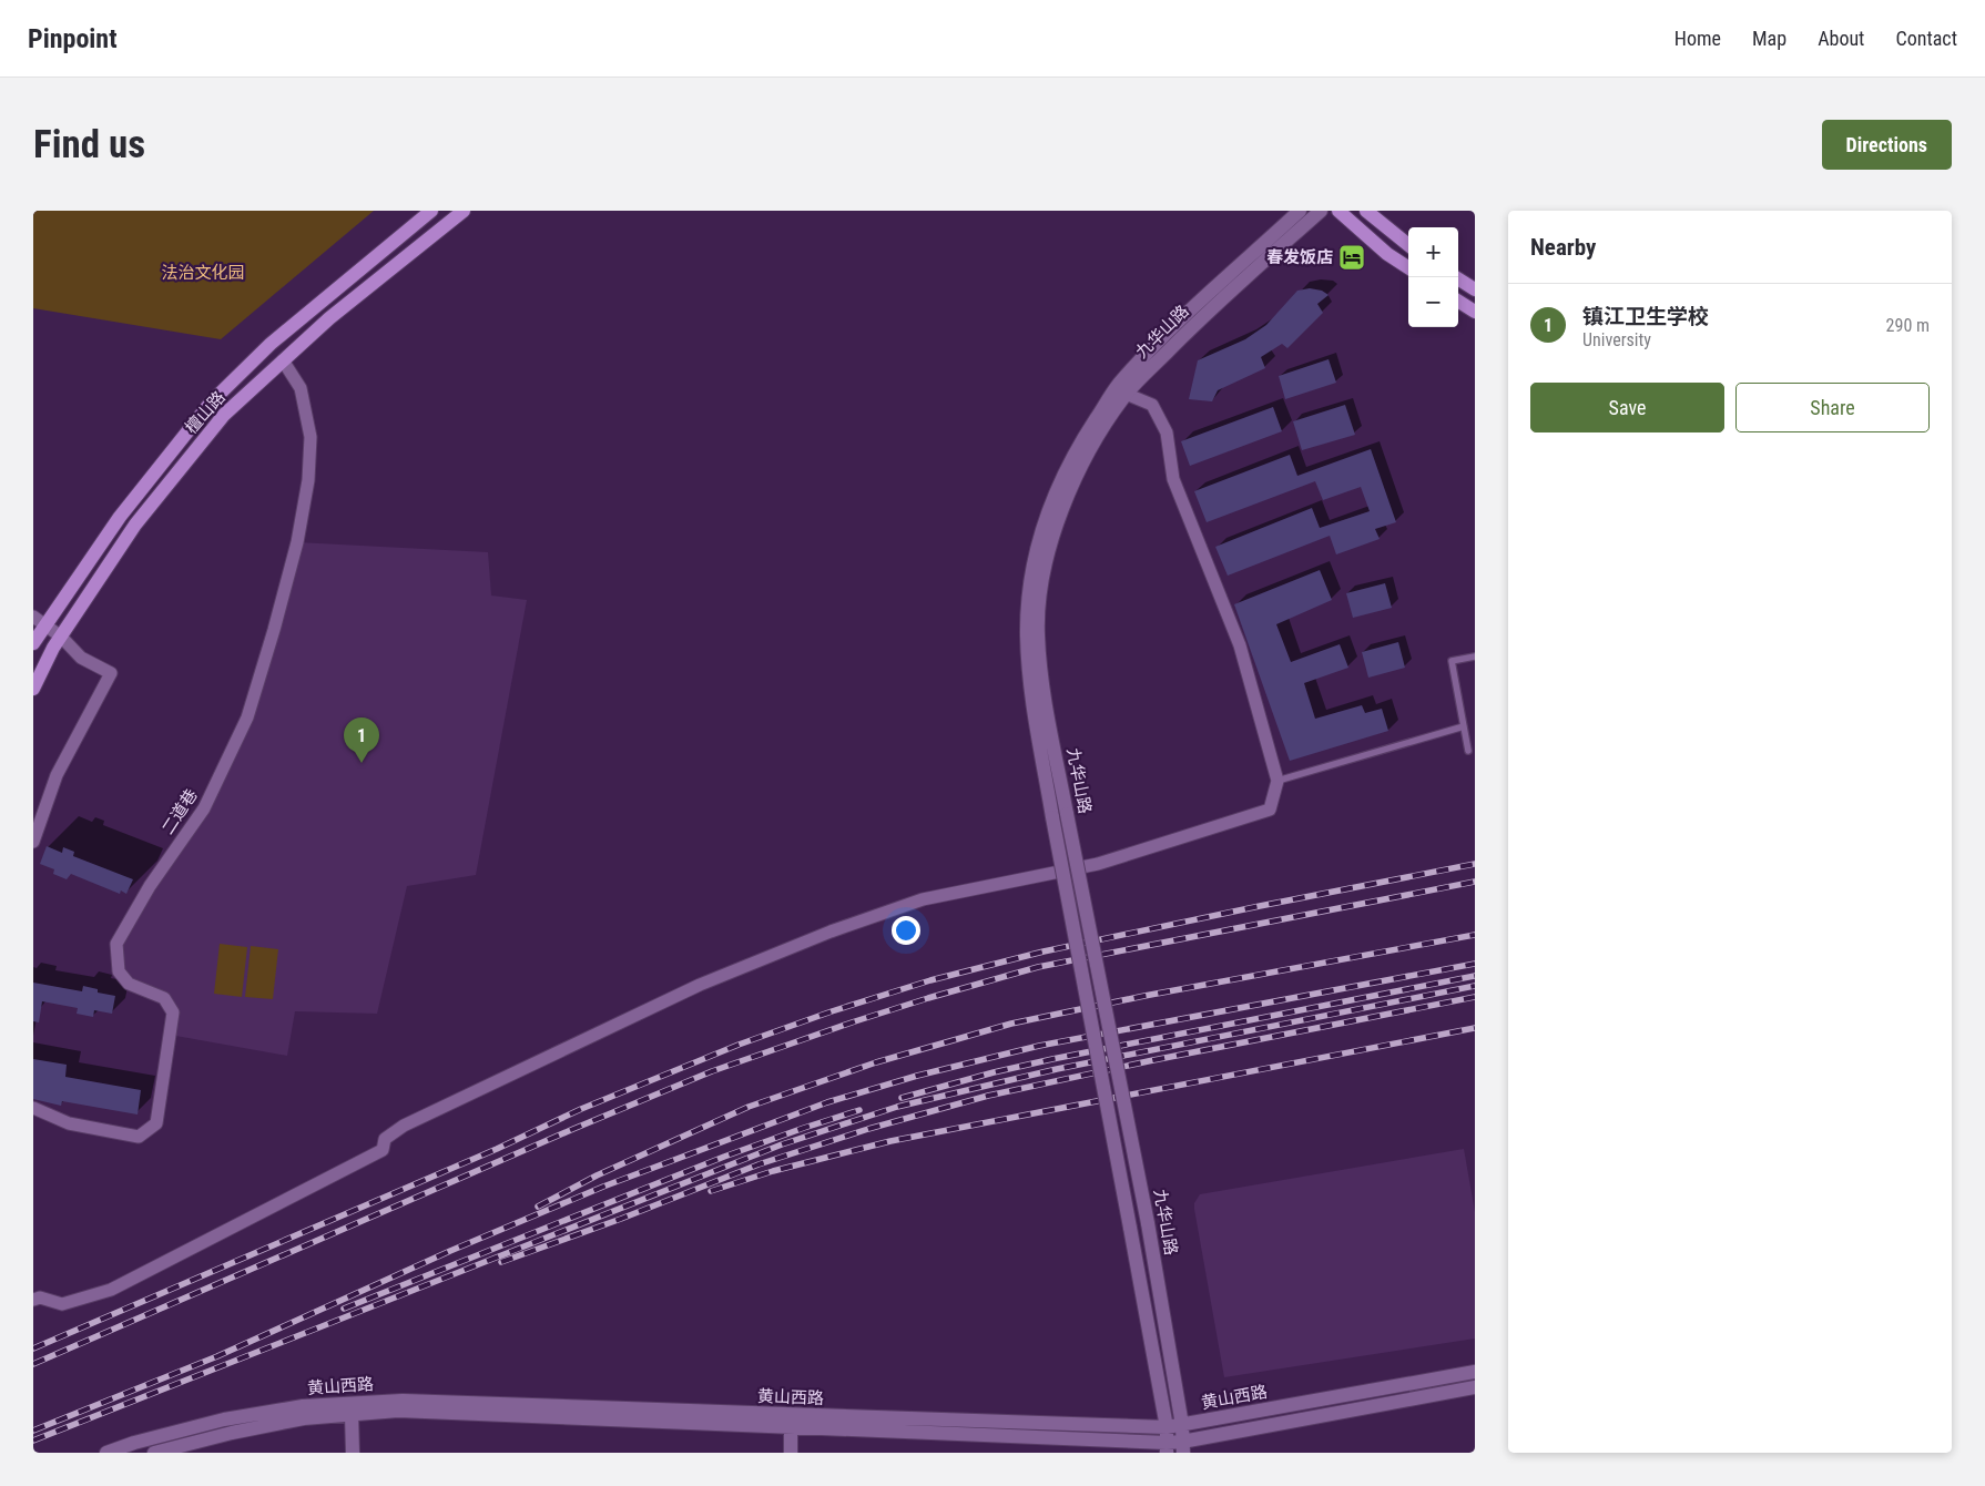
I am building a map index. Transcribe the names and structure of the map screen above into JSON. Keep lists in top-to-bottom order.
{
  "streets": {
    "main road": ["檀山路"],
    "street": ["九华山路", "二道巷", "黄山西路"]
  },
  "crossings": [
    ["九华山路", "黄山西路"],
    ["檀山路", "二道巷"]
  ],
  "parks": ["法治文化园"],
  "places": {
    "hotel": ["春发饭店"]
  },
  "page": {
    "header": "Pinpoint",
    "nav": [
      "Home",
      "Map",
      "About",
      "Contact"
    ],
    "buttons": [
      "Directions",
      ["Save", "Share"]
    ],
    "title": "Find us",
    "heading": "Nearby",
    "map_buttons": ["+", "−"],
    "list": [
      {
        "mark": "1",
        "name": "镇江卫生学校",
        "note": "University",
        "value": "290 m"
      }
    ],
    "pins": "1"
  }
}
